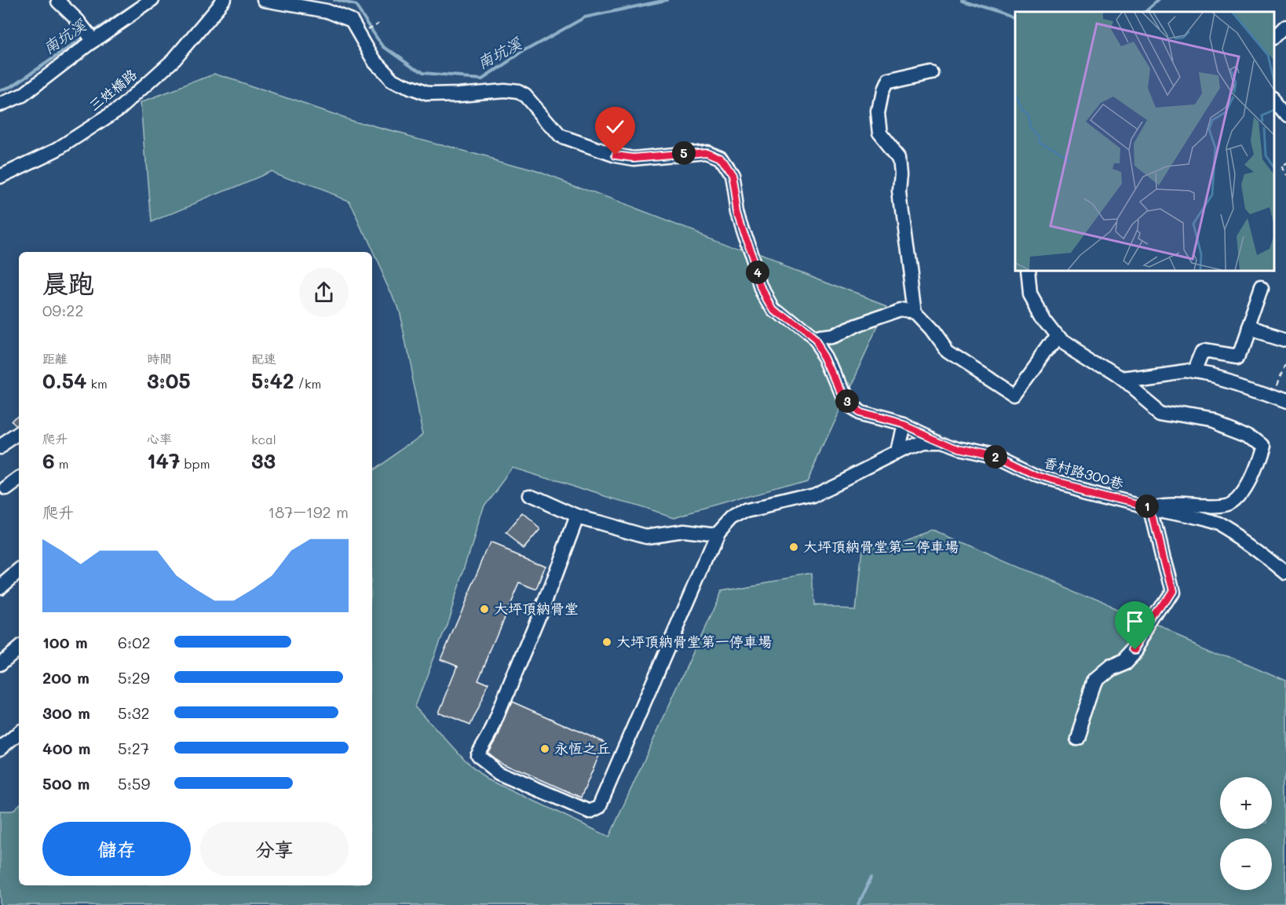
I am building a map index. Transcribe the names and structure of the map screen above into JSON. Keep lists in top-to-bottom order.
{
  "streets": {
    "street": ["三姓橋路", "香村路300巷"]
  },
  "water": ["南坑溪"],
  "places": [
    "大坪頂納骨堂第二停車場",
    "大坪頂納骨堂",
    "大坪頂納骨堂第一停車場",
    "永恆之丘"
  ],
  "page": {
    "pins": [
      "5",
      "4",
      "3",
      "2",
      "1"
    ],
    "heading": ["晨跑", "09:22"],
    "stats": [
      ["距離", "0.54 km"],
      ["時間", "3:05"],
      ["配速", "5:42 /km"],
      ["爬升", "6 m"],
      ["心率", "147 bpm"],
      ["kcal", "33"]
    ],
    "chart": ["爬升", "187–192 m"],
    "list": [
      {
        "name": "100 m",
        "note": "6:02"
      },
      {
        "name": "200 m",
        "note": "5:29"
      },
      {
        "name": "300 m",
        "note": "5:32"
      },
      {
        "name": "400 m",
        "note": "5:27"
      },
      {
        "name": "500 m",
        "note": "5:59"
      }
    ],
    "map_buttons": ["+", "−"],
    "buttons": ["儲存", "分享"]
  }
}
